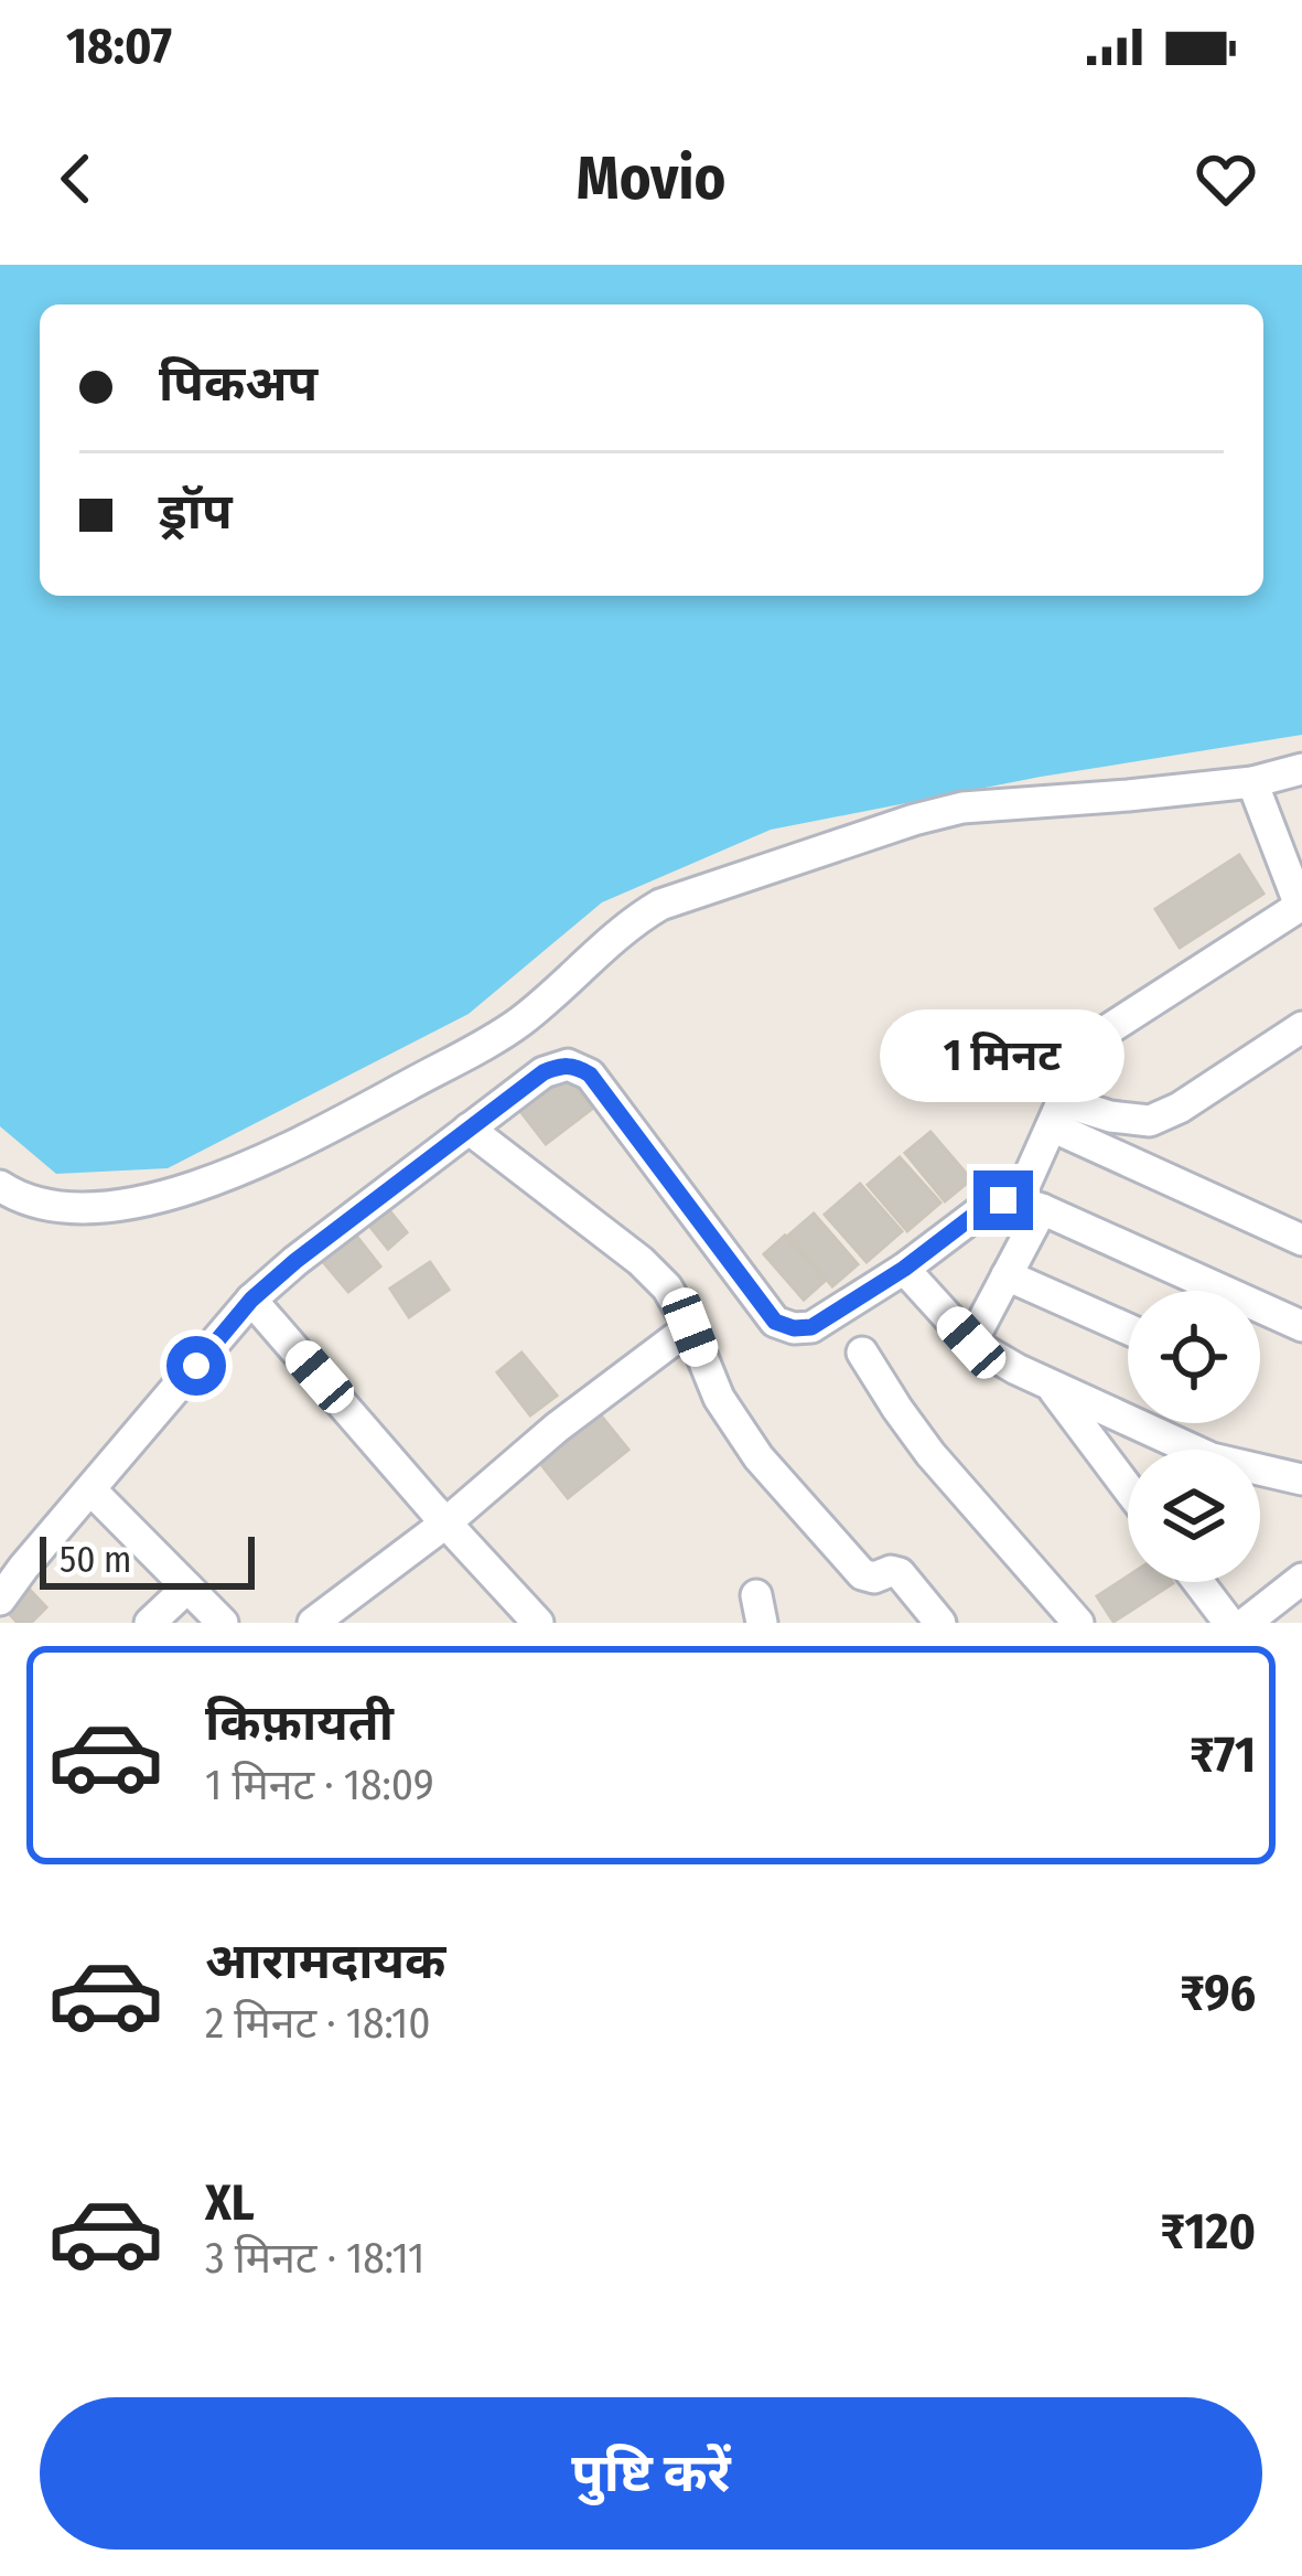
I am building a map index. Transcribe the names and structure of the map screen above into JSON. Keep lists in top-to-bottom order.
{
  "scale_bar": "50 m",
  "page": {
    "status": "18:07",
    "header": "Movio",
    "banner": ["पिकअप", "ड्रॉप"],
    "bubble": "1 मिनट",
    "scale": "50 m",
    "list": [
      {
        "name": "किफ़ायती",
        "note": "1 मिनट · 18:09",
        "value": "₹71"
      },
      {
        "name": "आरामदायक",
        "note": "2 मिनट · 18:10",
        "value": "₹96"
      },
      {
        "name": "XL",
        "note": "3 मिनट · 18:11",
        "value": "₹120"
      }
    ],
    "buttons": "पुष्टि करें"
  }
}
